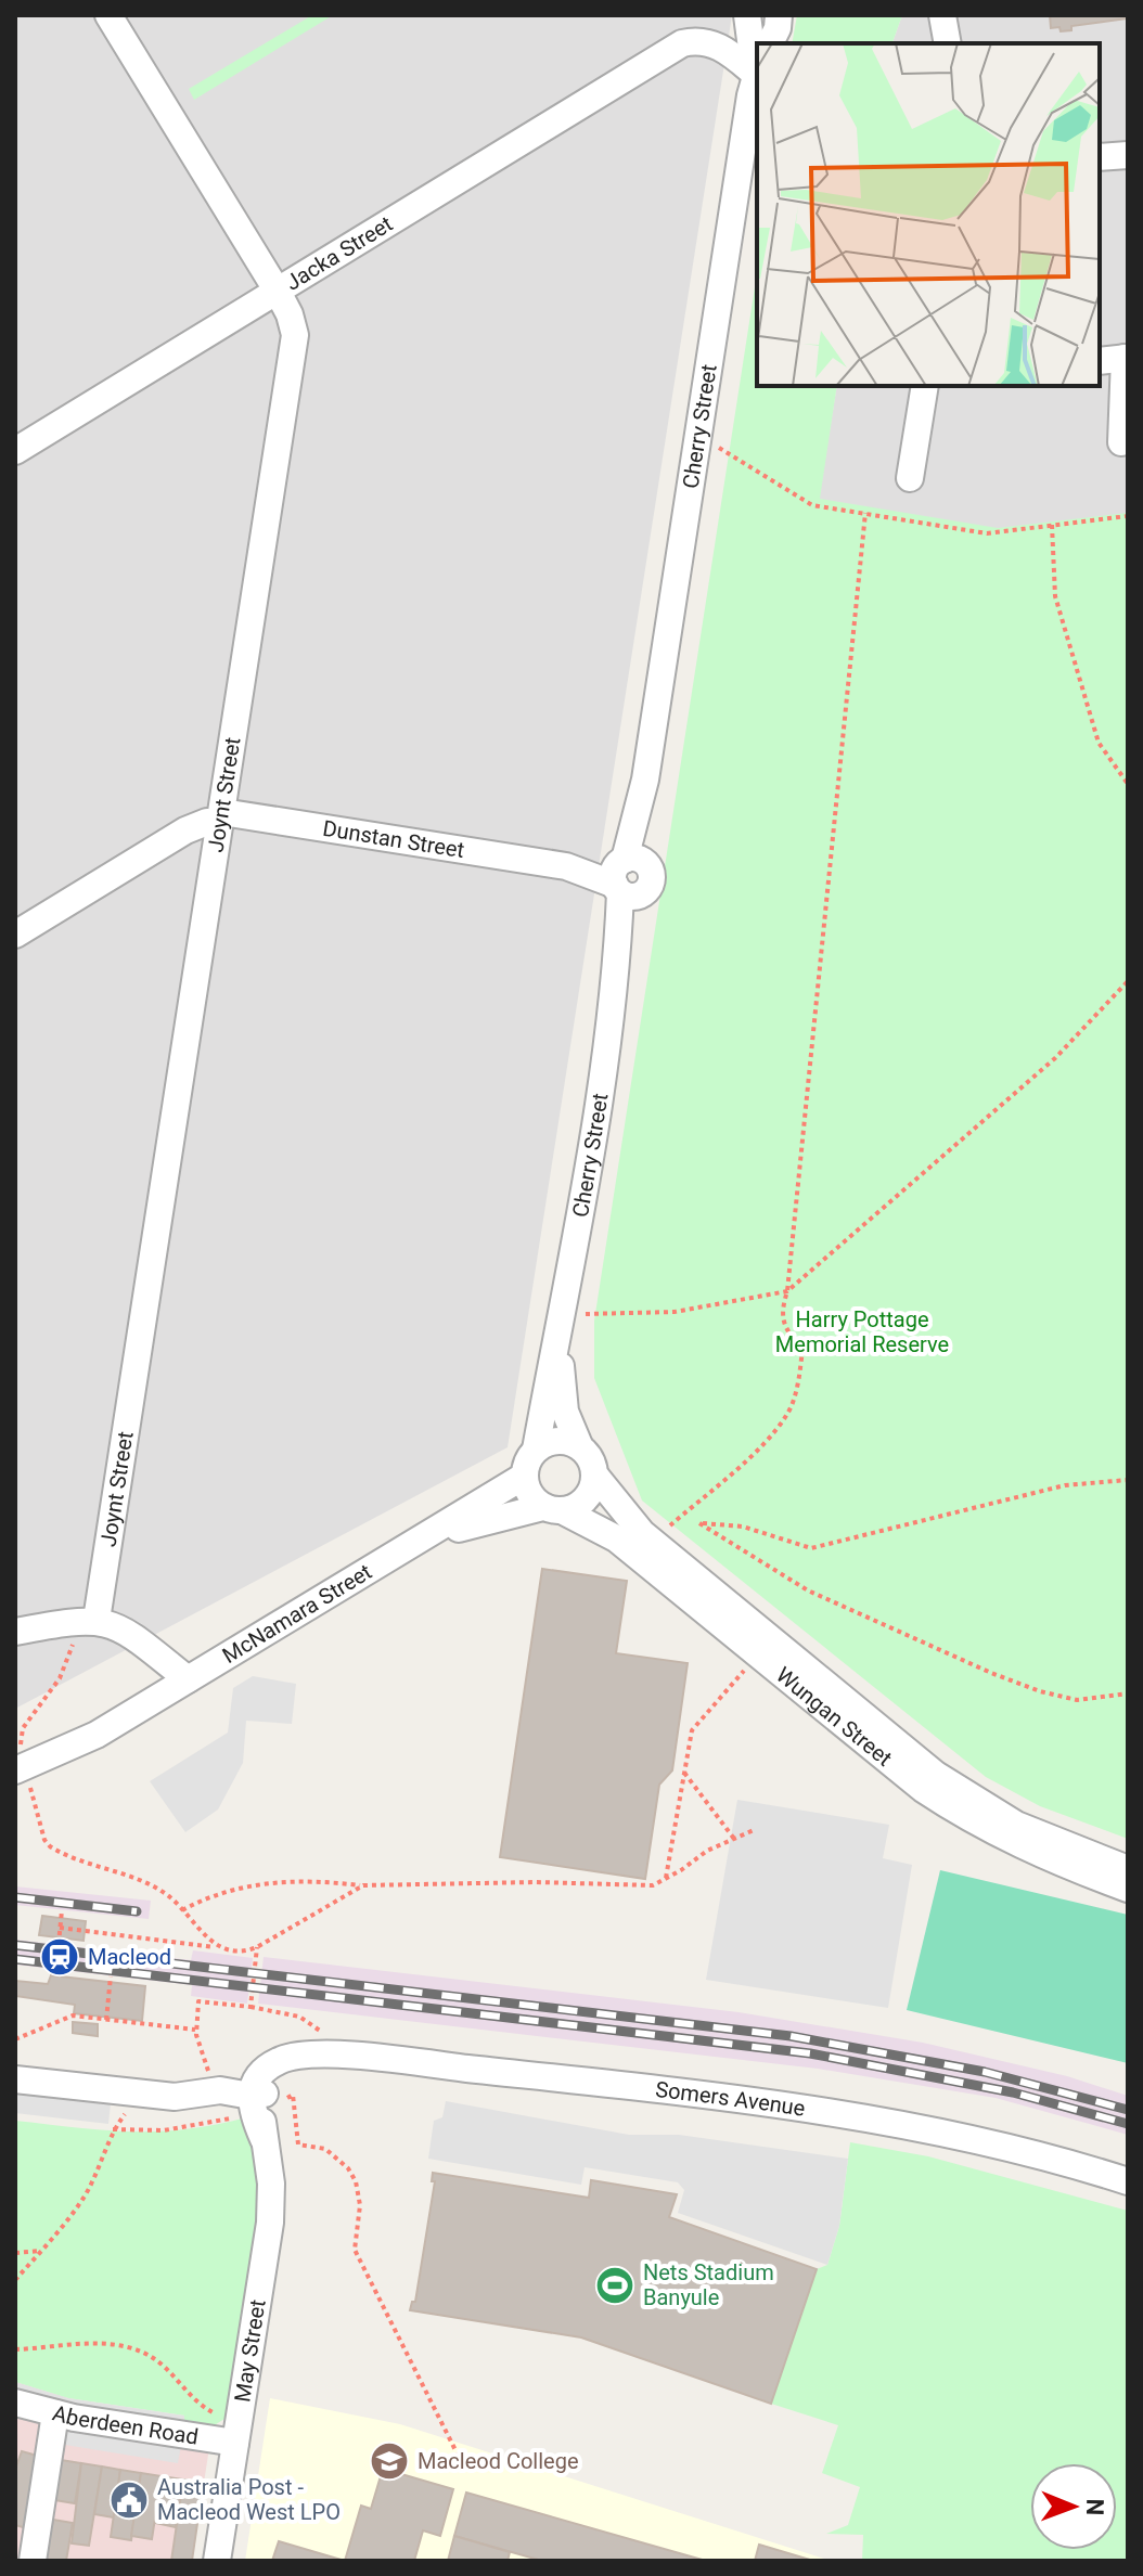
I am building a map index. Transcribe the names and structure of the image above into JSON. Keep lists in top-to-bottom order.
{
  "streets": {
    "street": [
      "Jacka Street",
      "Cherry Street",
      "Joynt Street",
      "Dunstan Street",
      "McNamara Street",
      "Wungan Street",
      "Somers Avenue",
      "May Street",
      "Aberdeen Road"
    ]
  },
  "crossings": [
    ["Jacka Street", "Cherry Street"],
    ["Jacka Street", "Joynt Street"],
    ["Cherry Street", "Dunstan Street"],
    ["Cherry Street", "McNamara Street"],
    ["Cherry Street", "Wungan Street"],
    ["Joynt Street", "Dunstan Street"],
    ["McNamara Street", "Wungan Street"],
    ["May Street", "Aberdeen Road"]
  ],
  "parks": ["Harry Pottage Memorial Reserve"],
  "places": {
    "station": ["Macleod"],
    "sports": ["Nets Stadium Banyule"],
    "school or university": ["Macleod College"],
    "public building": ["Australia Post - Macleod West LPO"]
  },
  "north": "right"
}
